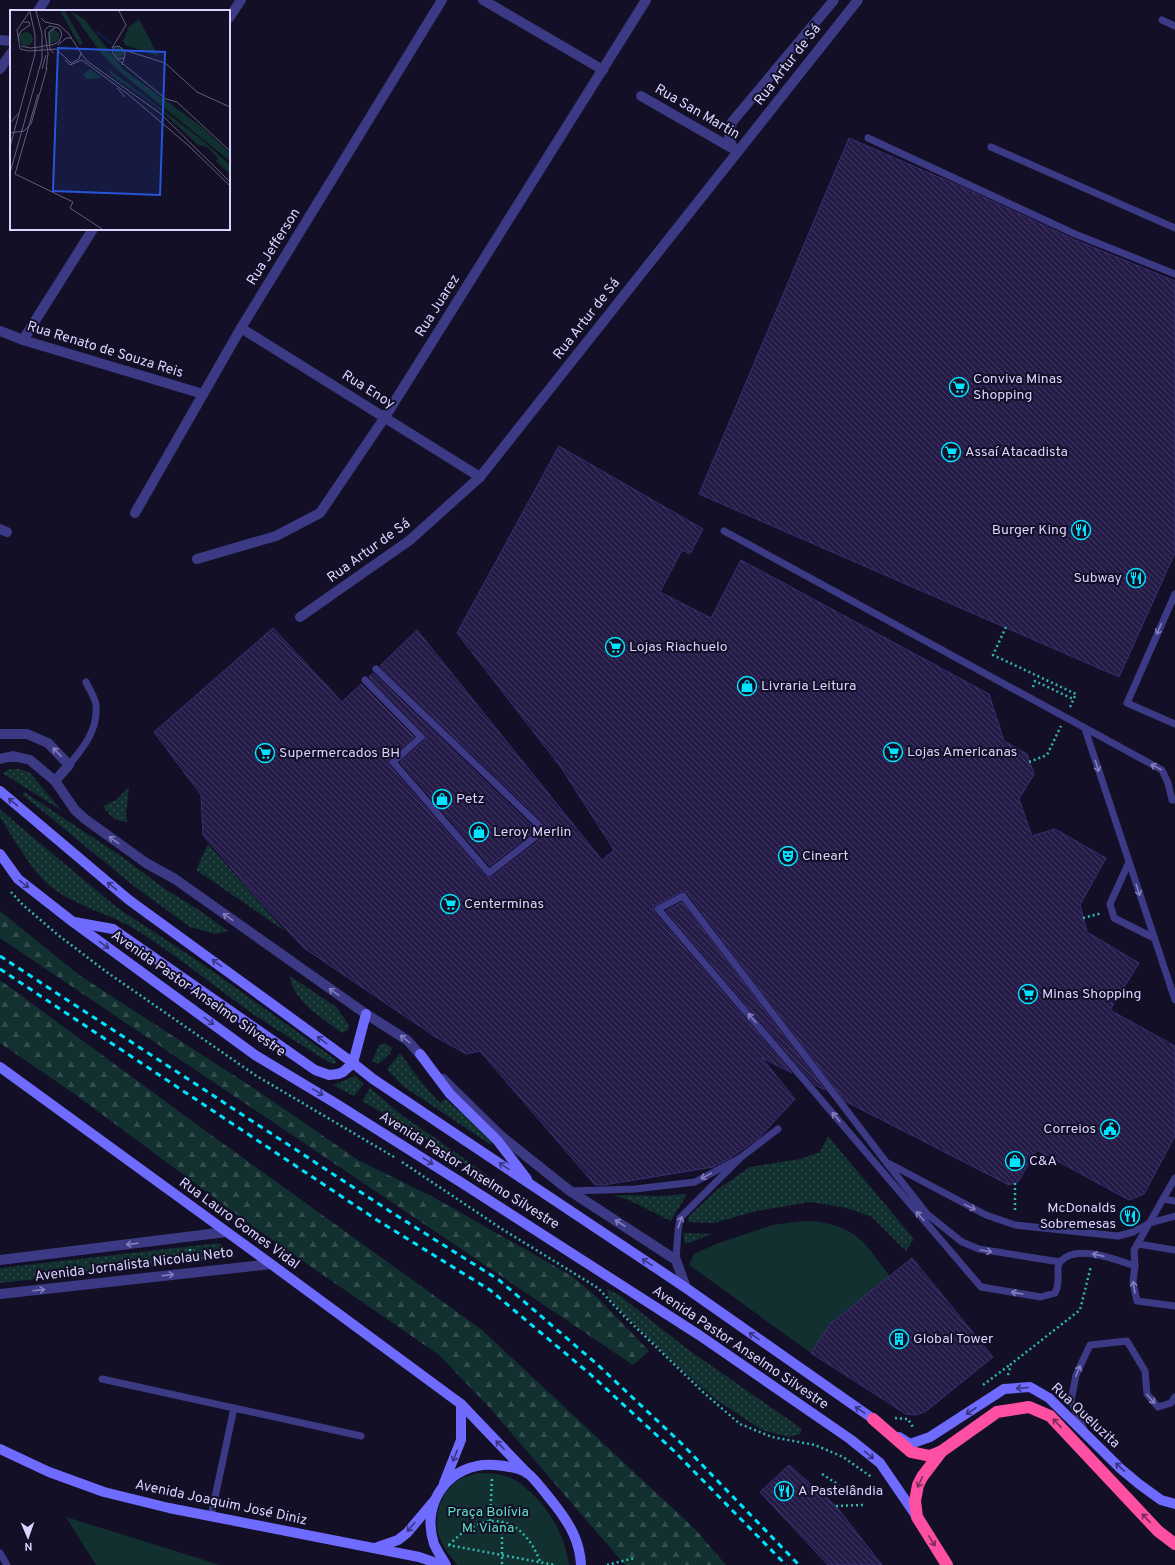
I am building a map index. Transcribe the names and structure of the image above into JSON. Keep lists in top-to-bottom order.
{
  "streets": {
    "main road": [
      "Avenida Pastor Anselmo Silvestre",
      "Rua Lauro Gomes Vidal",
      "Rua Queluzita",
      "Avenida Joaquim José Diniz"
    ],
    "street": [
      "Rua Artur de Sá",
      "Rua San Martin",
      "Rua Jefferson",
      "Rua Juarez",
      "Rua Renato de Souza Reis",
      "Rua Enoy",
      "Avenida Jornalista Nicolau Neto"
    ]
  },
  "crossings": [
    ["Rua Artur de Sá", "Rua San Martin"],
    ["Rua Artur de Sá", "Rua Enoy"],
    ["Rua Jefferson", "Rua Renato de Souza Reis"],
    ["Rua Jefferson", "Rua Enoy"],
    ["Rua Juarez", "Rua Enoy"],
    ["Avenida Pastor Anselmo Silvestre", "Rua Queluzita"],
    ["Rua Lauro Gomes Vidal", "Avenida Jornalista Nicolau Neto"]
  ],
  "one_way": ["Rua Queluzita"],
  "parks": ["Praça Bolívia M. Viana"],
  "places": {
    "supermarket": [
      "Conviva Minas Shopping",
      "Assaí Atacadista",
      "Lojas Riachuelo",
      "Lojas Americanas",
      "Supermercados BH",
      "Centerminas",
      "Minas Shopping"
    ],
    "restaurant": [
      "Burger King",
      "Subway",
      "McDonalds Sobremesas",
      "A Pastelândia"
    ],
    "shop": [
      "Livraria Leitura",
      "Petz",
      "Leroy Merlin",
      "C&A"
    ],
    "theatre": ["Cineart"],
    "public building": ["Correios"],
    "building": ["Global Tower"]
  },
  "north": "bottom"
}
